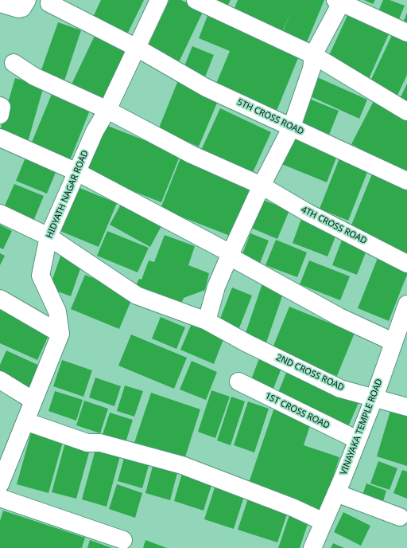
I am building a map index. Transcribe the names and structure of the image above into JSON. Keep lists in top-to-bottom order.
{
  "streets": {
    "street": [
      "5TH CROSS ROAD",
      "HIDYATH NAGAR ROAD",
      "4TH CROSS ROAD",
      "2ND CROSS ROAD",
      "1ST CROSS ROAD",
      "VINAYAKA TEMPLE ROAD"
    ]
  },
  "crossings": [
    ["5TH CROSS ROAD", "HIDYATH NAGAR ROAD"],
    ["HIDYATH NAGAR ROAD", "4TH CROSS ROAD"],
    ["HIDYATH NAGAR ROAD", "2ND CROSS ROAD"],
    ["2ND CROSS ROAD", "VINAYAKA TEMPLE ROAD"],
    ["1ST CROSS ROAD", "VINAYAKA TEMPLE ROAD"]
  ]
}
